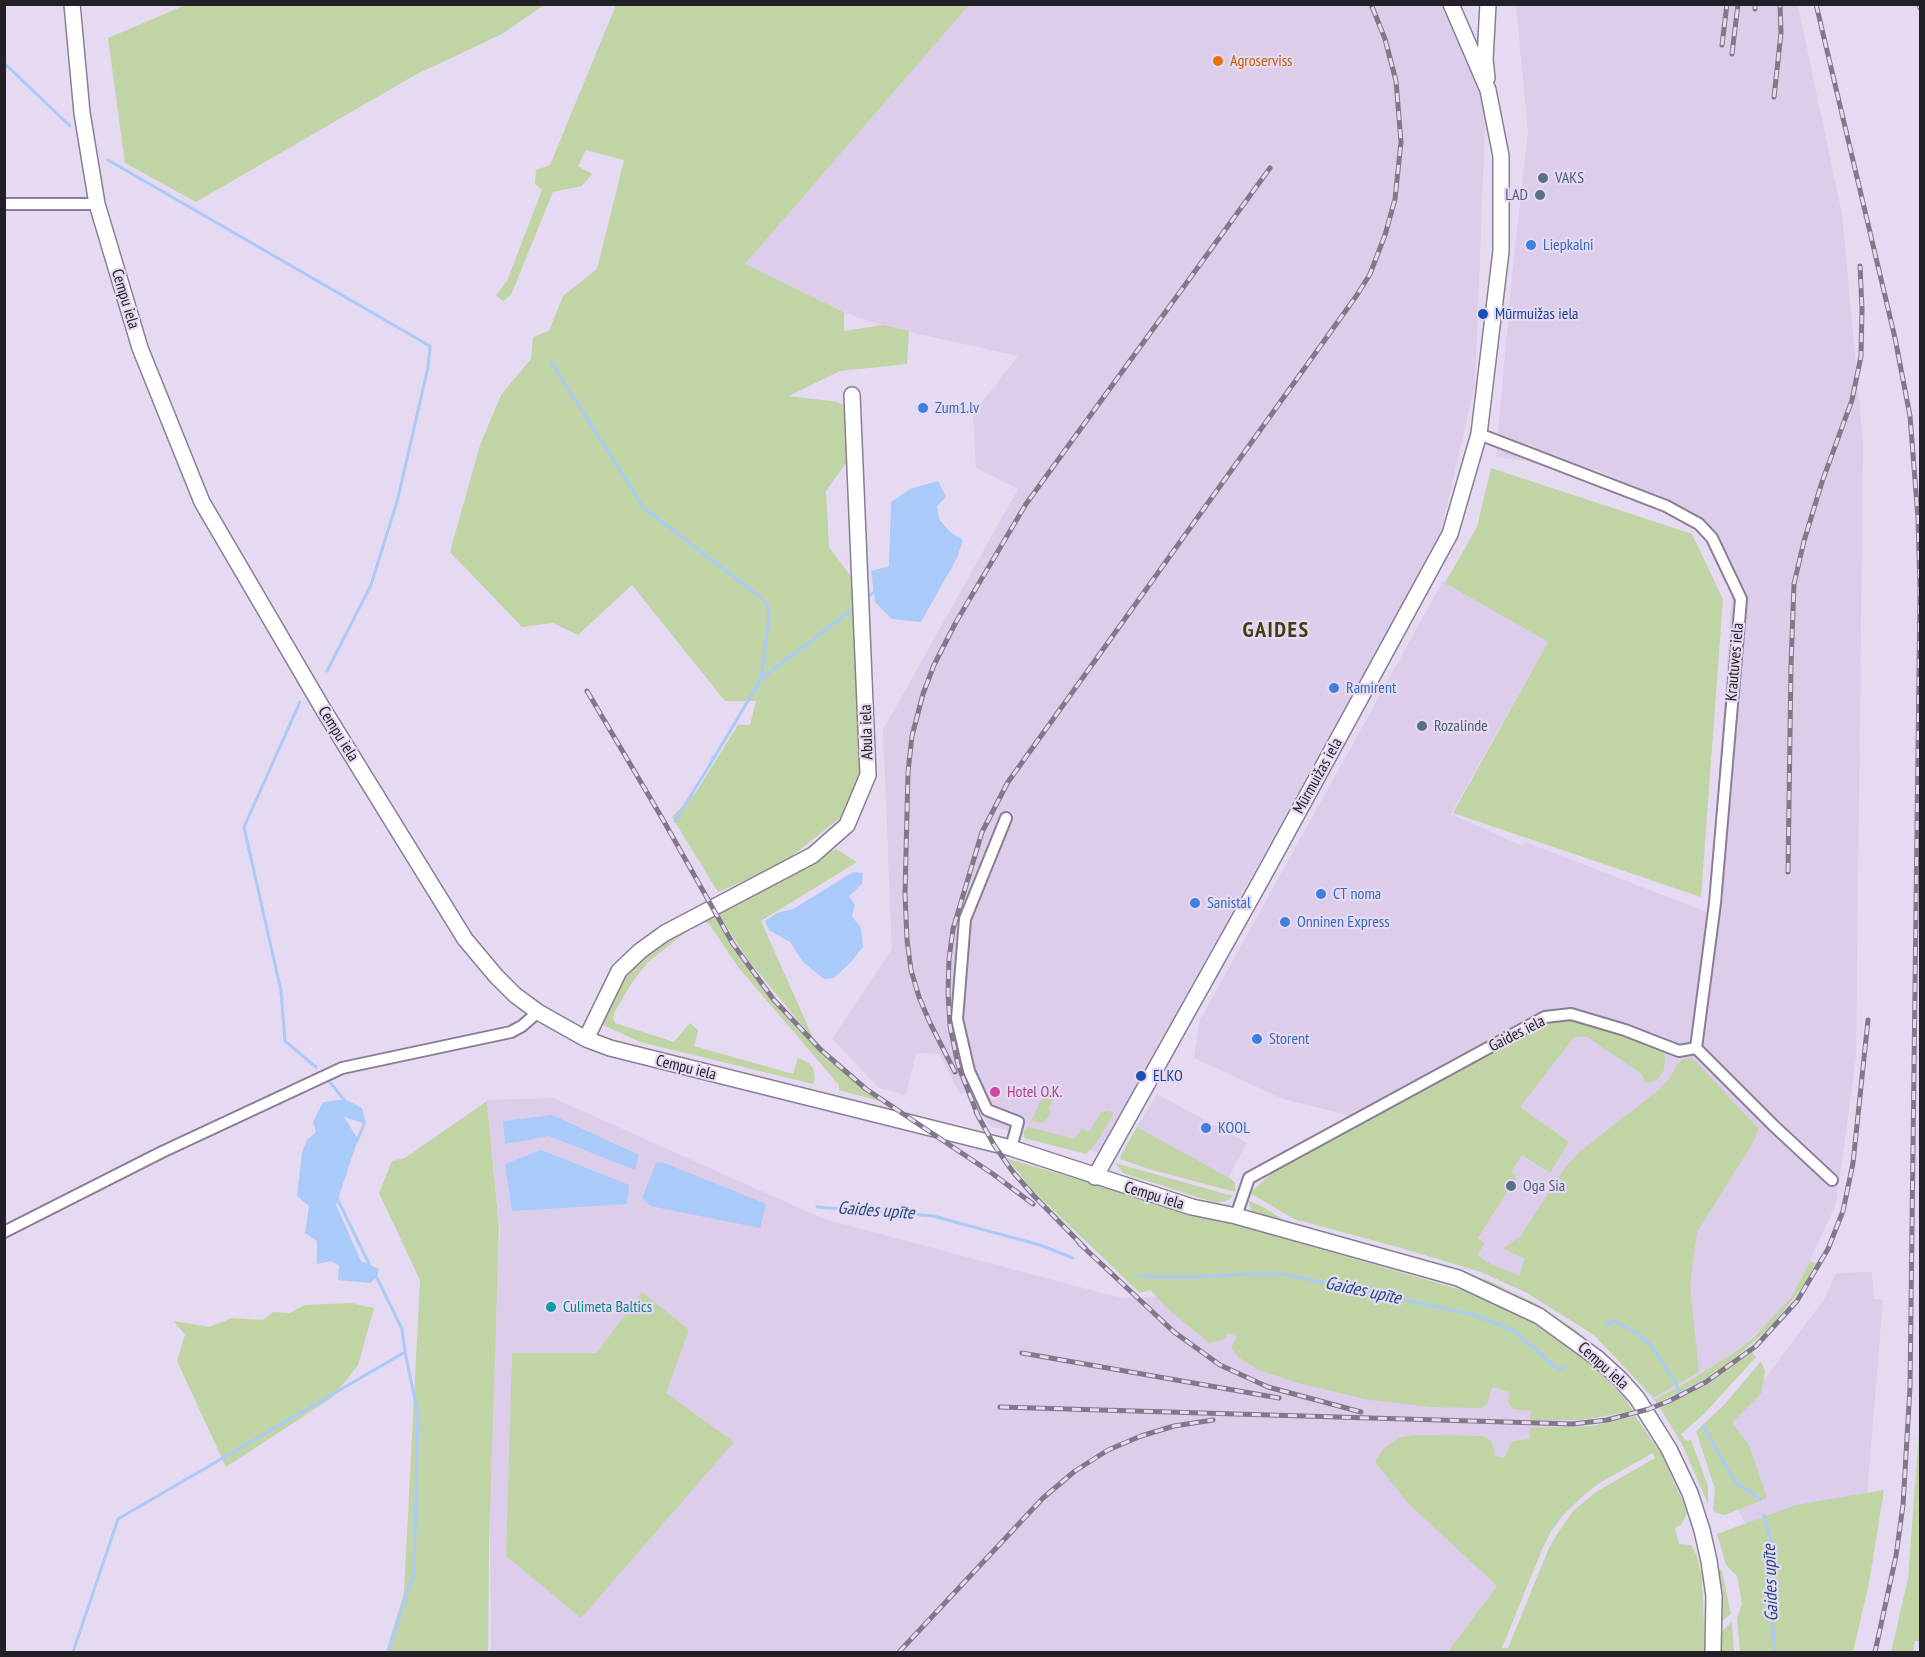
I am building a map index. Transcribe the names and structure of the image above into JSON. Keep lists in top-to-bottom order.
{
  "streets": {
    "main road": ["Cempu iela", "Abula iela", "Mūrmuižas iela"],
    "street": ["Krautuves iela", "Gaides iela"]
  },
  "crossings": [
    ["Cempu iela", "Abula iela"],
    ["Cempu iela", "Mūrmuižas iela"],
    ["Cempu iela", "Gaides iela"],
    ["Krautuves iela", "Mūrmuižas iela"],
    ["Krautuves iela", "Gaides iela"]
  ],
  "districts": ["GAIDES"],
  "water": ["Gaides upīte"],
  "places": [
    "Agroserviss",
    "VAKS",
    "LAD",
    "Liepkalni",
    "Mūrmuižas iela",
    "Zum1.lv",
    "Ramirent",
    "Rozalinde",
    "CT noma",
    "Sanistal",
    "Onninen Express",
    "Storent",
    "ELKO",
    "Hotel O.K.",
    "KOOL",
    "Oga Sia",
    "Culimeta Baltics"
  ]
}
